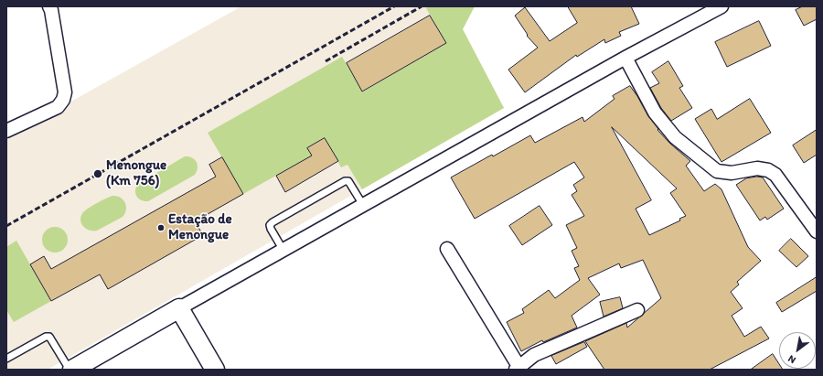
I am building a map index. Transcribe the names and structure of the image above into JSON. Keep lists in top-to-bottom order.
{
  "places": ["Menongue (Km 756)", "Estação de Menongue"],
  "north": "bottom left"
}
